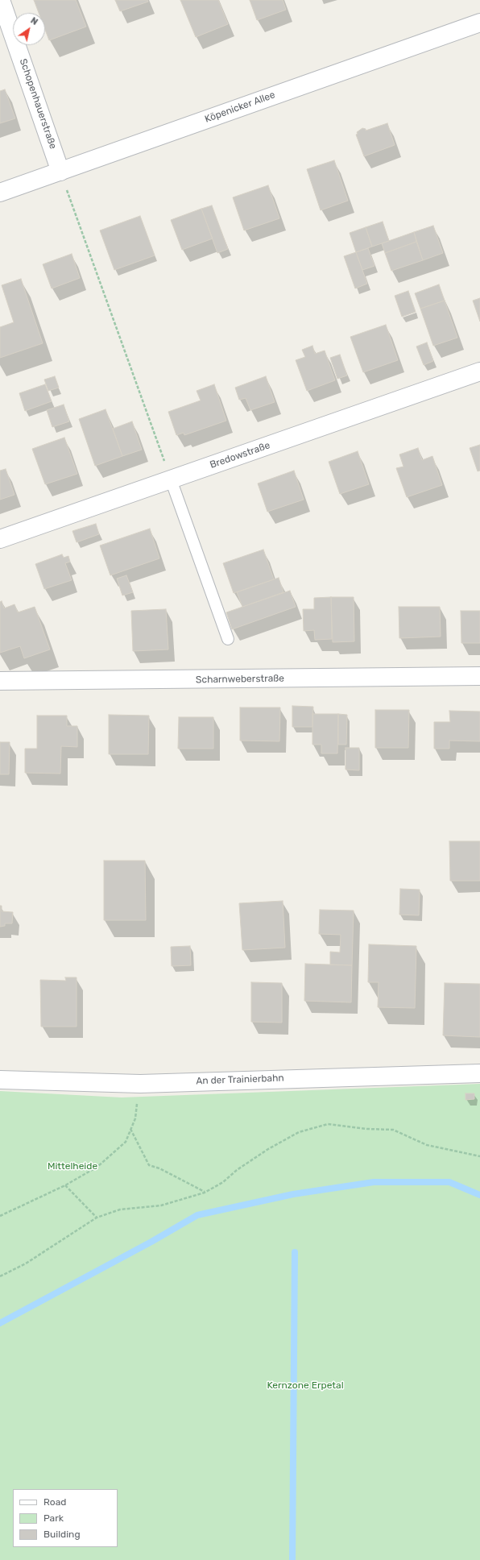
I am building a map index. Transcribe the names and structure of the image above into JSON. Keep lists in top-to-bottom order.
{
  "streets": {
    "street": [
      "Schopenhauerstraße",
      "Köpenicker Allee",
      "Bredowstraße",
      "Scharnweberstraße",
      "An der Trainierbahn"
    ]
  },
  "crossings": [
    ["Schopenhauerstraße", "Köpenicker Allee"]
  ],
  "parks": ["Mittelheide", "Kernzone Erpetal"],
  "legend": ["Road", "Park", "Building"],
  "north": "top right"
}
